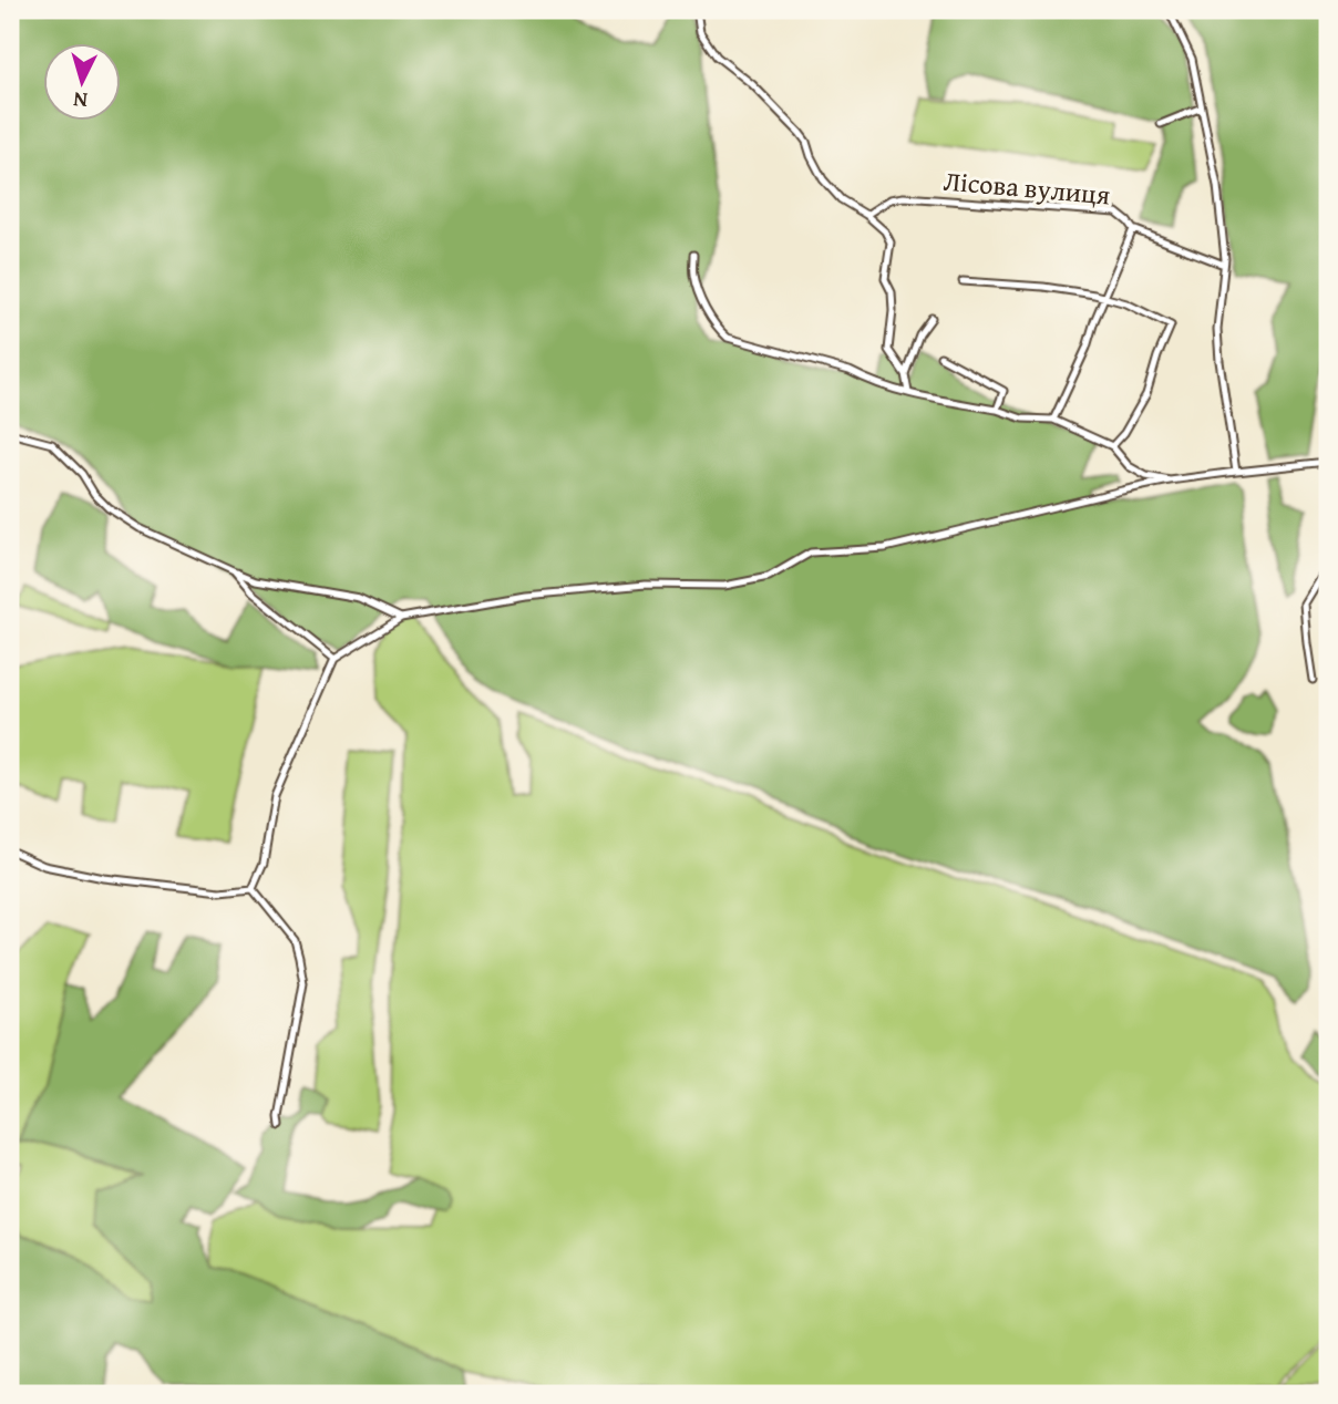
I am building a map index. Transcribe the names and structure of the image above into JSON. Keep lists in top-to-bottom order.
{
  "streets": {
    "street": ["Лісова вулиця"]
  },
  "north": "bottom"
}
